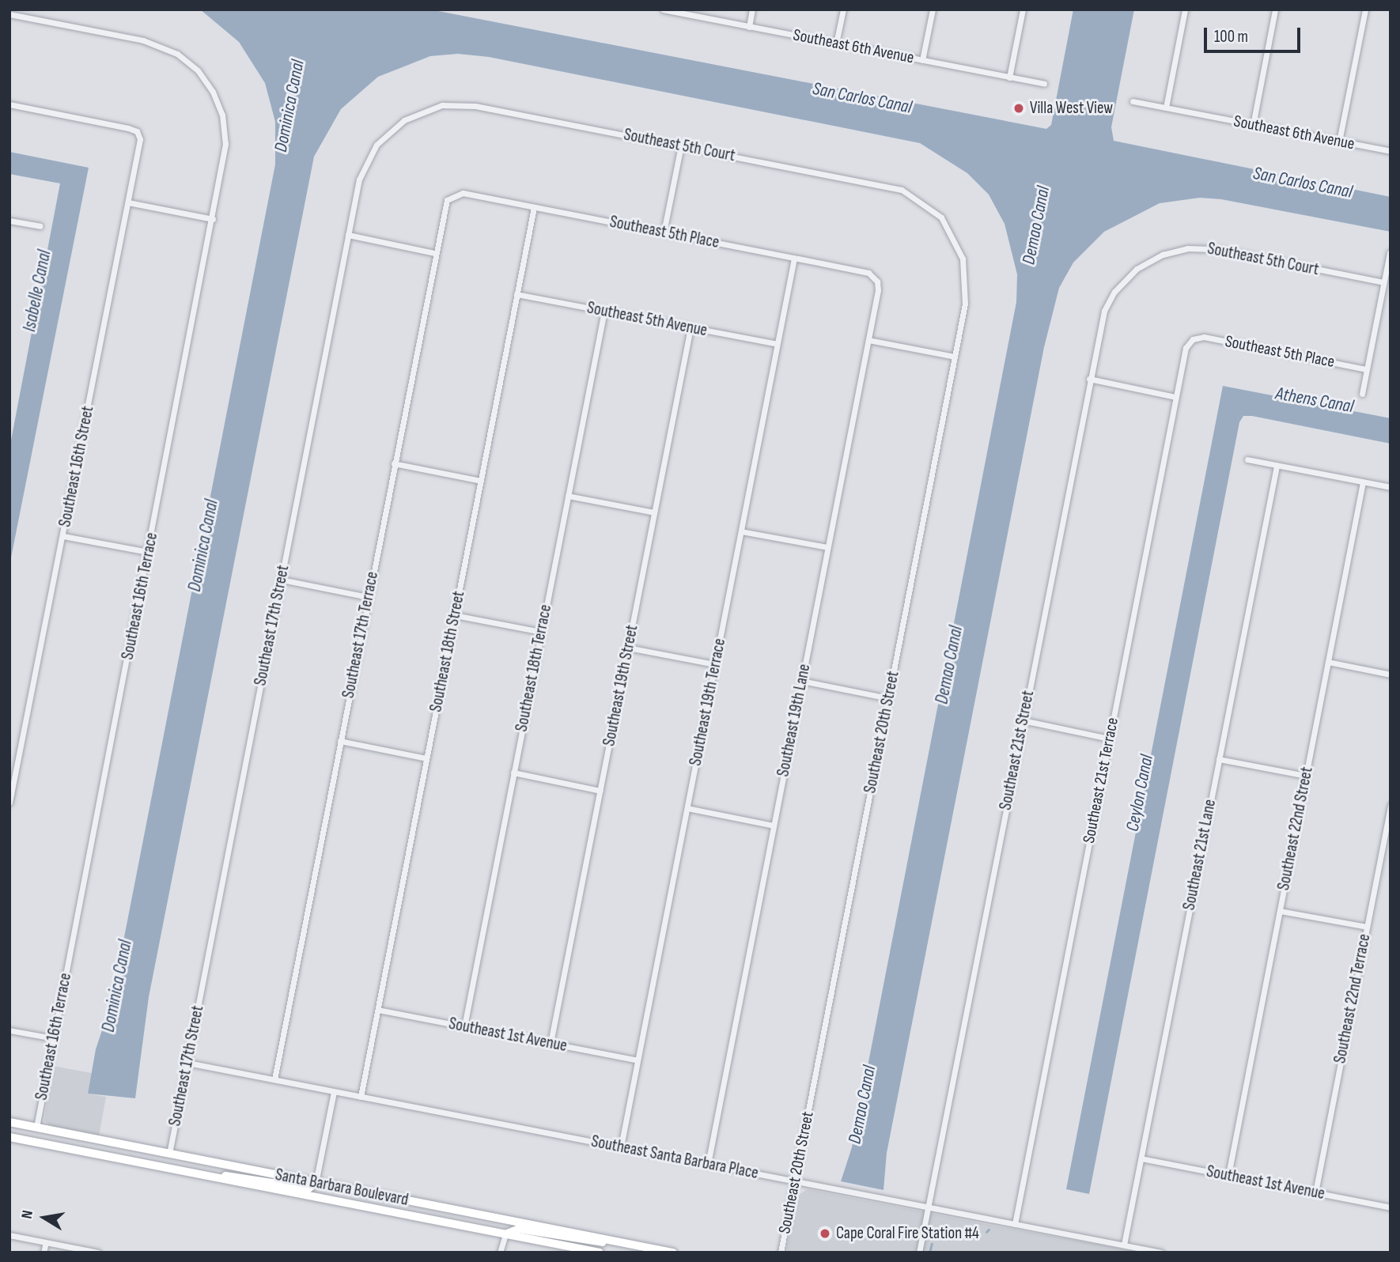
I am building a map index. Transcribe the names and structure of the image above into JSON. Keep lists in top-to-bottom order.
{
  "streets": {
    "main road": ["Santa Barbara Boulevard"],
    "street": [
      "Southeast 6th Avenue",
      "Southeast 5th Court",
      "Southeast 5th Place",
      "Southeast 5th Avenue",
      "Southeast 16th Street",
      "Southeast 16th Terrace",
      "Southeast 17th Street",
      "Southeast 17th Terrace",
      "Southeast 18th Street",
      "Southeast 18th Terrace",
      "Southeast 19th Street",
      "Southeast 19th Terrace",
      "Southeast 19th Lane",
      "Southeast 20th Street",
      "Southeast 21st Street",
      "Southeast 21st Terrace",
      "Southeast 22nd Street",
      "Southeast 21st Lane",
      "Southeast 22nd Terrace",
      "Southeast 1st Avenue",
      "Southeast Santa Barbara Place"
    ]
  },
  "crossings": [
    ["Southeast 5th Court", "Southeast 17th Street"],
    ["Southeast 5th Court", "Southeast 20th Street"],
    ["Southeast 5th Court", "Southeast 21st Street"],
    ["Southeast 5th Place", "Southeast 17th Terrace"],
    ["Southeast 5th Place", "Southeast 18th Street"],
    ["Southeast 5th Place", "Southeast 19th Terrace"],
    ["Southeast 5th Place", "Southeast 19th Lane"],
    ["Southeast 5th Place", "Southeast 21st Terrace"],
    ["Southeast 5th Avenue", "Southeast 18th Street"],
    ["Southeast 5th Avenue", "Southeast 18th Terrace"],
    ["Southeast 5th Avenue", "Southeast 19th Street"],
    ["Southeast 5th Avenue", "Southeast 19th Terrace"],
    ["Southeast 16th Terrace", "Santa Barbara Boulevard"],
    ["Southeast 17th Street", "Southeast Santa Barbara Place"],
    ["Southeast 17th Street", "Santa Barbara Boulevard"],
    ["Southeast 17th Terrace", "Southeast Santa Barbara Place"],
    ["Southeast 18th Street", "Southeast 1st Avenue"],
    ["Southeast 18th Street", "Southeast Santa Barbara Place"],
    ["Southeast 18th Terrace", "Southeast 1st Avenue"],
    ["Southeast 19th Street", "Southeast 1st Avenue"],
    ["Southeast 19th Terrace", "Southeast 1st Avenue"],
    ["Southeast 19th Terrace", "Southeast Santa Barbara Place"],
    ["Southeast 19th Lane", "Southeast Santa Barbara Place"],
    ["Southeast 20th Street", "Southeast Santa Barbara Place"],
    ["Southeast 21st Street", "Southeast Santa Barbara Place"],
    ["Southeast 21st Terrace", "Southeast Santa Barbara Place"],
    ["Southeast 22nd Street", "Southeast 1st Avenue"],
    ["Southeast 21st Lane", "Southeast 1st Avenue"],
    ["Southeast 21st Lane", "Southeast Santa Barbara Place"],
    ["Southeast 22nd Terrace", "Southeast 1st Avenue"]
  ],
  "water": [
    "San Carlos Canal",
    "Dominica Canal",
    "Demao Canal",
    "Isabelle Canal",
    "Athens Canal",
    "Ceylon Canal"
  ],
  "places": ["Villa West View", "Cape Coral Fire Station #4"],
  "scale_bar": "100 m",
  "north": "left"
}
